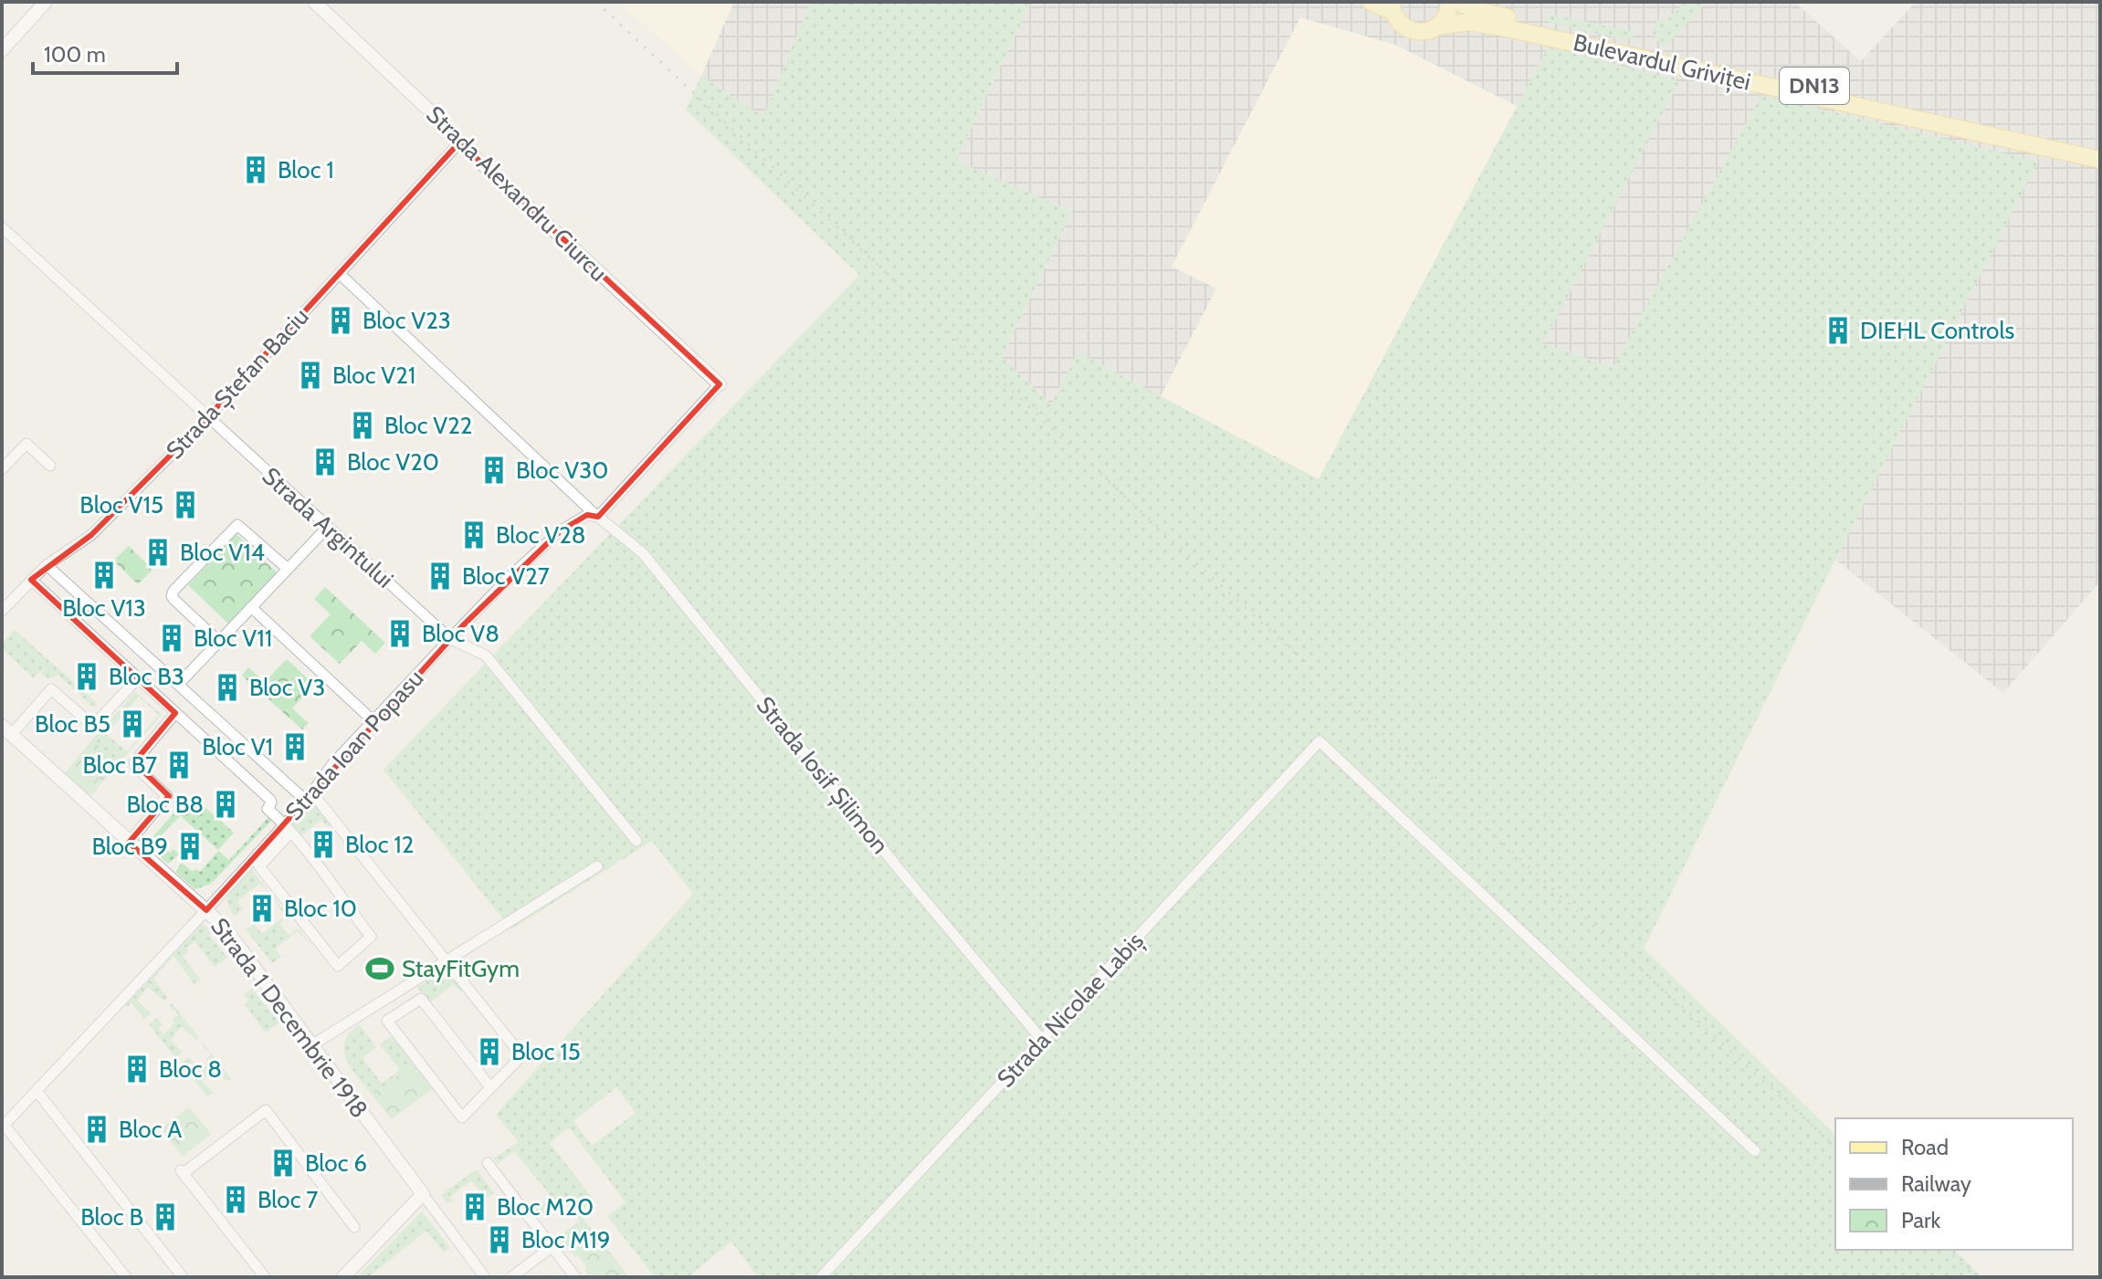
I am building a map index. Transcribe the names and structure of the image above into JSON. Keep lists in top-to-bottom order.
{
  "streets": {
    "main road": ["Bulevardul Griviței", "DN13"],
    "street": [
      "Strada Alexandru Ciurcu",
      "Strada Ștefan Baciu",
      "Strada Argintului",
      "Strada Ioan Popasu",
      "Strada Iosif Șilimon",
      "Strada Nicolae Labiș",
      "Strada 1 Decembrie 1918"
    ]
  },
  "crossings": [
    ["Strada Alexandru Ciurcu", "Strada Ștefan Baciu"],
    ["Strada Alexandru Ciurcu", "Strada Ioan Popasu"],
    ["Strada Ștefan Baciu", "Strada Argintului"],
    ["Strada Ștefan Baciu", "Strada Iosif Șilimon"],
    ["Strada Argintului", "Strada Ioan Popasu"],
    ["Strada Ioan Popasu", "Strada Iosif Șilimon"],
    ["Strada Ioan Popasu", "Strada 1 Decembrie 1918"],
    ["Strada Iosif Șilimon", "Strada Nicolae Labiș"]
  ],
  "places": {
    "building": [
      "Bloc 1",
      "Bloc V23",
      "DIEHL Controls",
      "Bloc V21",
      "Bloc V22",
      "Bloc V20",
      "Bloc V30",
      "Bloc V15",
      "Bloc V28",
      "Bloc V14",
      "Bloc V13",
      "Bloc V27",
      "Bloc V8",
      "Bloc V11",
      "Bloc B3",
      "Bloc V3",
      "Bloc B5",
      "Bloc V1",
      "Bloc B7",
      "Bloc B8",
      "Bloc 12",
      "Bloc B9",
      "Bloc 10",
      "Bloc 15",
      "Bloc 8",
      "Bloc A",
      "Bloc 6",
      "Bloc 7",
      "Bloc M20",
      "Bloc B",
      "Bloc M19"
    ],
    "sports": ["StayFitGym"]
  },
  "legend": ["Road", "Railway", "Park"],
  "scale_bar": "100 m"
}
